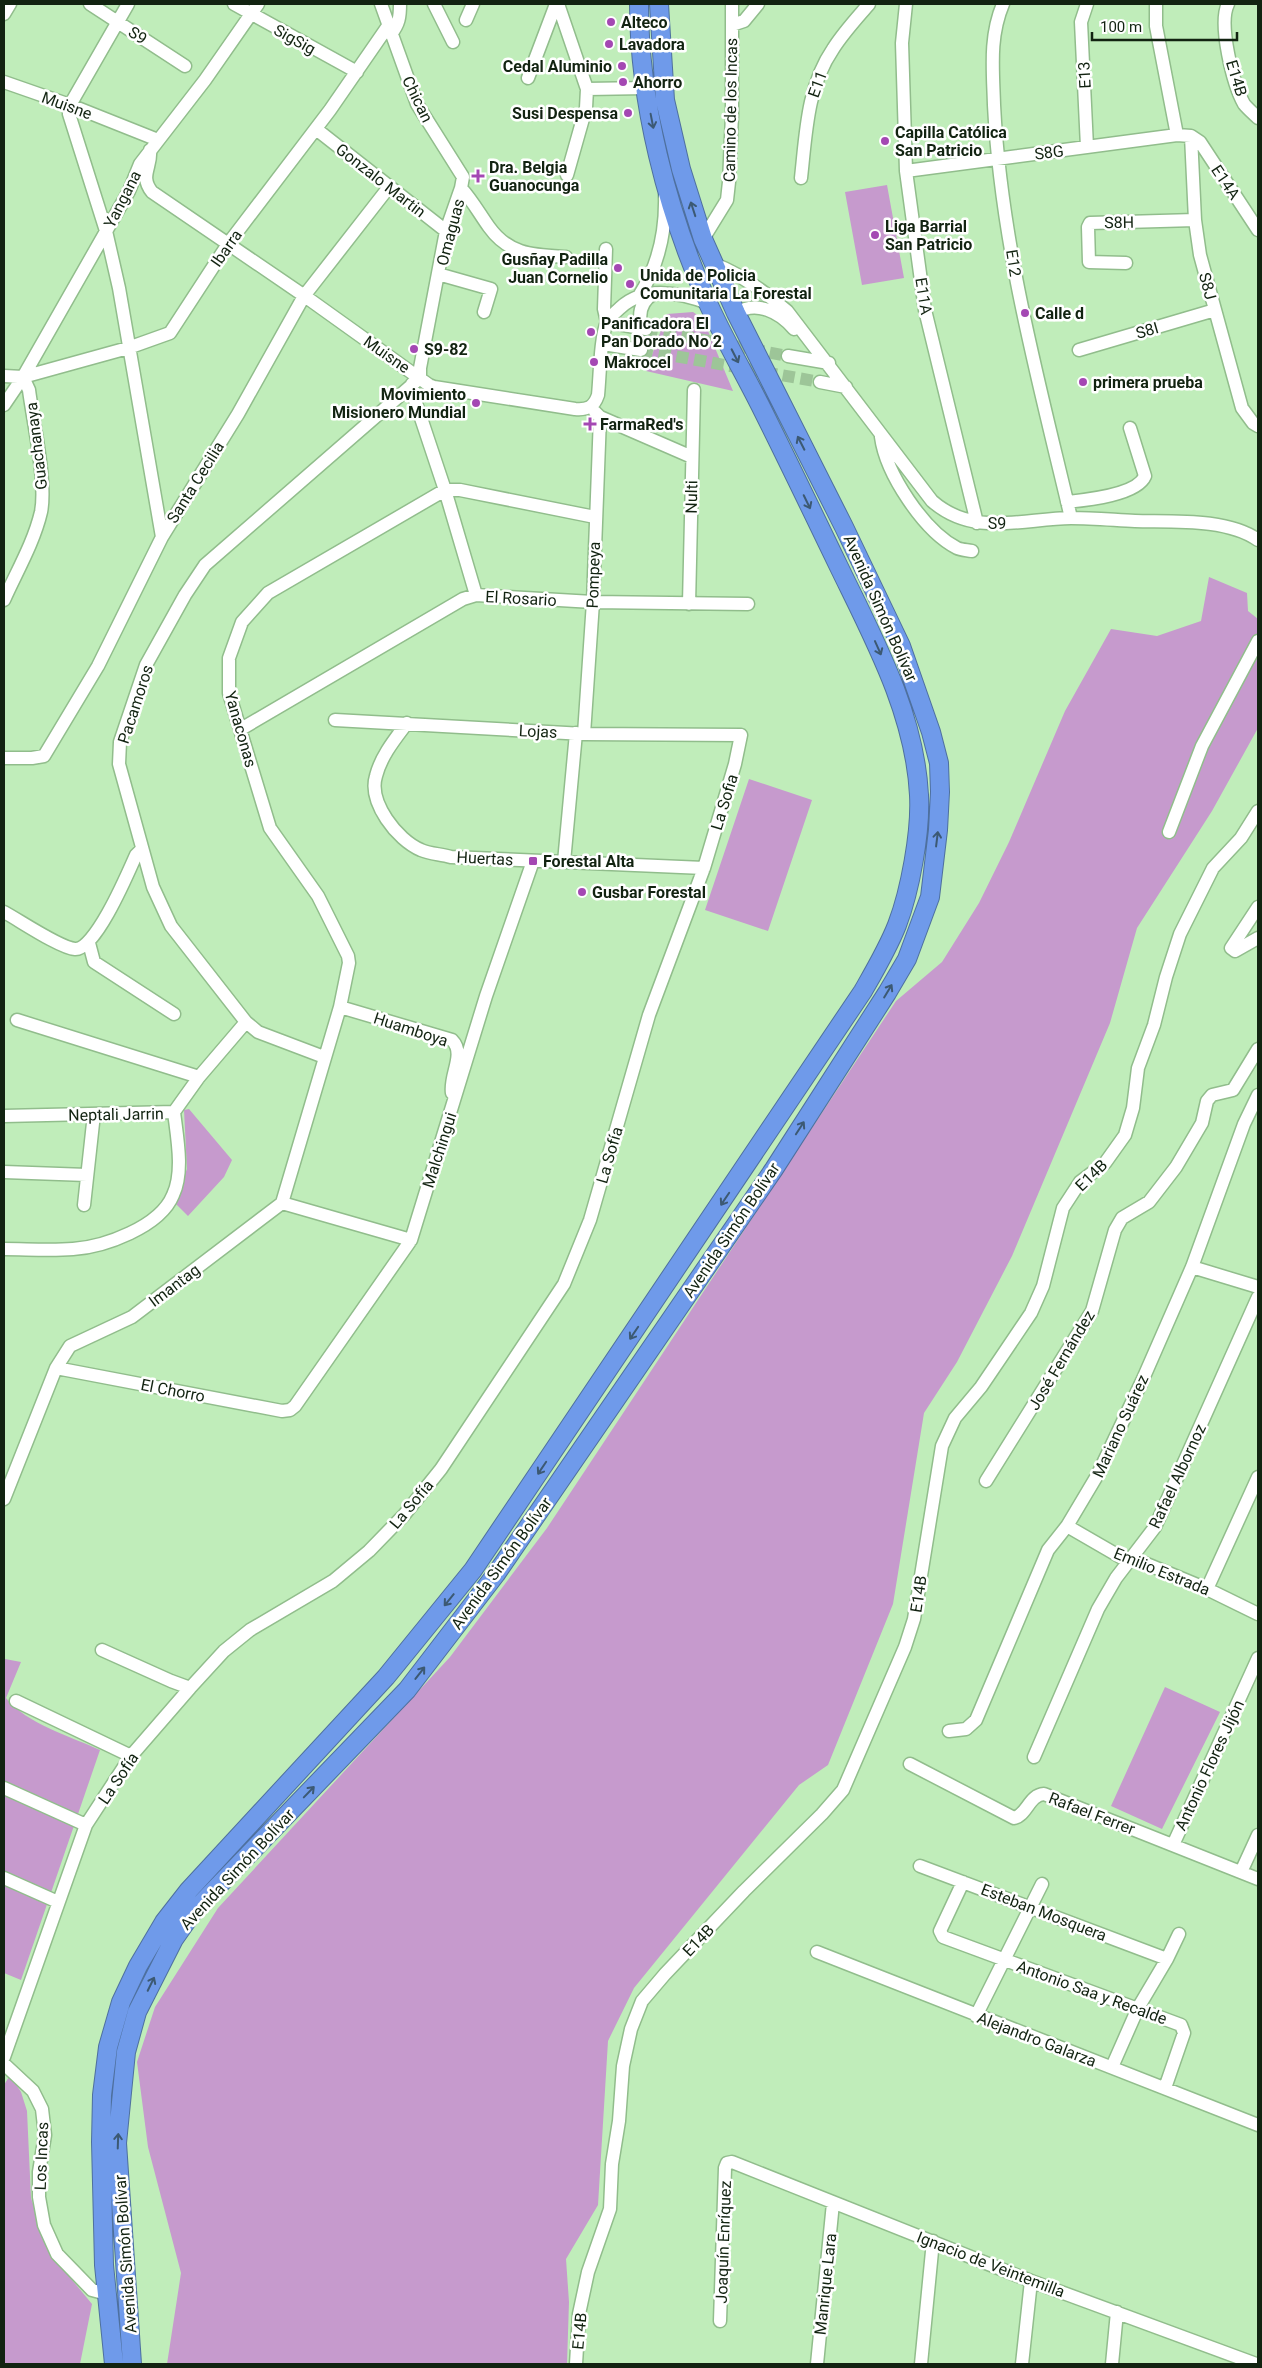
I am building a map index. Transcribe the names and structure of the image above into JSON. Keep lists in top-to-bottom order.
{
  "streets": {
    "highway": ["Avenida Simón Bolívar"],
    "street": [
      "S9",
      "SigSig",
      "E13",
      "E14B",
      "E11",
      "Chican",
      "Muisne",
      "Camino de los Incas",
      "S8G",
      "Gonzalo Martin",
      "E14A",
      "Yangana",
      "S8H",
      "Omaguas",
      "Ibarra",
      "E12",
      "S8J",
      "E11A",
      "S8I",
      "Guachanaya",
      "Santa Cecilia",
      "Nulti",
      "Pompeya",
      "El Rosario",
      "Pacamoros",
      "Yanaconas",
      "Lojas",
      "La Sofia",
      "Huertas",
      "Huamboya",
      "Neptali Jarrin",
      "Malchingui",
      "La Sofía",
      "Imantag",
      "José Fernández",
      "El Chorro",
      "Mariano Suárez",
      "Rafael Albornoz",
      "Emilio Estrada",
      "Antonio Flores Jijón",
      "Rafael Ferrer",
      "Esteban Mosquera",
      "Antonio Saa y Recalde",
      "Alejandro Galarza",
      "Los Incas",
      "Joaquín Enríquez",
      "Ignacio de Veintemilla",
      "Manrique Lara"
    ]
  },
  "crossings": [
    ["S9", "E12"],
    ["S9", "E11A"],
    ["S9", "Avenida Simón Bolívar"],
    ["SigSig", "Yangana"],
    ["SigSig", "Ibarra"],
    ["E13", "S8G"],
    ["Chican", "Omaguas"],
    ["Chican", "Ibarra"],
    ["Muisne", "Yangana"],
    ["Muisne", "Omaguas"],
    ["Muisne", "Ibarra"],
    ["Muisne", "Santa Cecilia"],
    ["Muisne", "Pacamoros"],
    ["Camino de los Incas", "Avenida Simón Bolívar"],
    ["S8G", "E14A"],
    ["S8G", "E12"],
    ["S8G", "S8J"],
    ["S8G", "E11A"],
    ["Gonzalo Martin", "Omaguas"],
    ["Gonzalo Martin", "Ibarra"],
    ["Gonzalo Martin", "Santa Cecilia"],
    ["E14A", "S8J"],
    ["Yangana", "Ibarra"],
    ["Yangana", "Guachanaya"],
    ["S8H", "S8J"],
    ["Omaguas", "El Rosario"],
    ["Omaguas", "Pacamoros"],
    ["Omaguas", "Yanaconas"],
    ["Ibarra", "Guachanaya"],
    ["S8J", "S8I"],
    ["Nulti", "El Rosario"],
    ["Pompeya", "El Rosario"],
    ["Pompeya", "Lojas"],
    ["Pompeya", "Huertas"],
    ["El Rosario", "Yanaconas"],
    ["Avenida Simón Bolívar", "Los Incas"],
    ["Pacamoros", "Yanaconas"],
    ["Pacamoros", "Neptali Jarrin"],
    ["Yanaconas", "Huamboya"],
    ["Lojas", "La Sofia"],
    ["Lojas", "Huertas"],
    ["La Sofia", "Huertas"],
    ["La Sofia", "La Sofía"],
    ["Huertas", "Malchingui"],
    ["Huertas", "La Sofía"],
    ["Huamboya", "Malchingui"],
    ["Malchingui", "El Chorro"],
    ["Imantag", "El Chorro"],
    ["Mariano Suárez", "Emilio Estrada"],
    ["Rafael Albornoz", "Emilio Estrada"],
    ["Antonio Flores Jijón", "Rafael Ferrer"],
    ["Esteban Mosquera", "Antonio Saa y Recalde"],
    ["Antonio Saa y Recalde", "Alejandro Galarza"],
    ["Joaquín Enríquez", "Ignacio de Veintemilla"],
    ["Ignacio de Veintemilla", "Manrique Lara"]
  ],
  "places": {
    "other": [
      "Alteco",
      "Lavadora",
      "Cedal Aluminio",
      "Ahorro",
      "Susi Despensa",
      "Capilla Católica San Patricio",
      "Liga Barrial San Patricio",
      "Gusñay Padilla Juan Cornelio",
      "Unida de Policia Comunitaria La Forestal",
      "Calle d",
      "Panificadora El Pan Dorado No 2",
      "S9-82",
      "Makrocel",
      "primera prueba",
      "Movimiento Misionero Mundial",
      "Gusbar Forestal"
    ],
    "health": ["Dra. Belgia Guanocunga", "FarmaRed's"],
    "transit": ["Forestal Alta"]
  },
  "scale_bar": "100 m"
}
